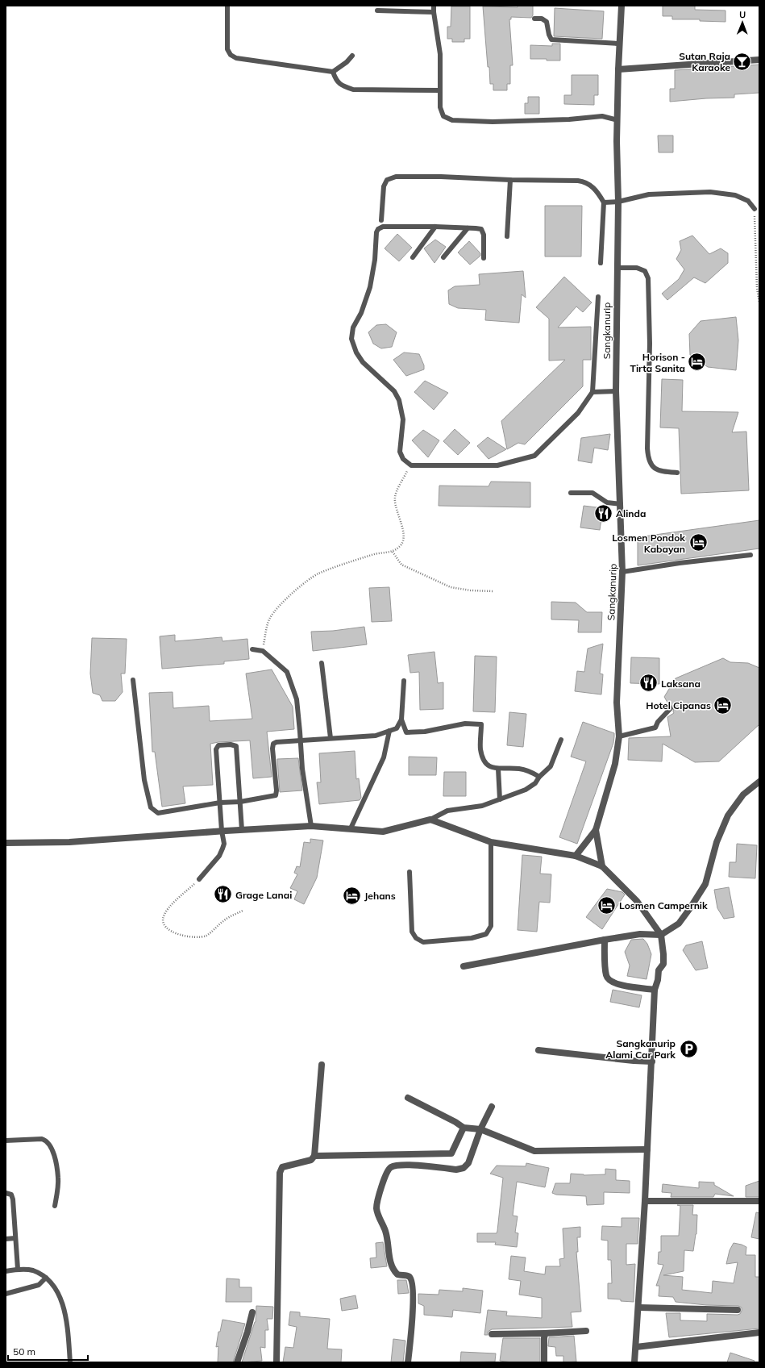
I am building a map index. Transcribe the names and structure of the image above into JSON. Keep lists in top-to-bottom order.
{
  "streets": {
    "street": ["Sangkanurip"]
  },
  "places": {
    "bar": ["Sutan Raja Karaoke"],
    "hotel": [
      "Horison - Tirta Sanita",
      "Losmen Pondok Kabayan",
      "Hotel Cipanas",
      "Jehans",
      "Losmen Campernik"
    ],
    "restaurant": ["Alinda", "Laksana", "Grage Lanai"],
    "parking": ["Sangkanurip Alami Car Park"]
  },
  "scale_bar": "50 m",
  "north": "top"
}
